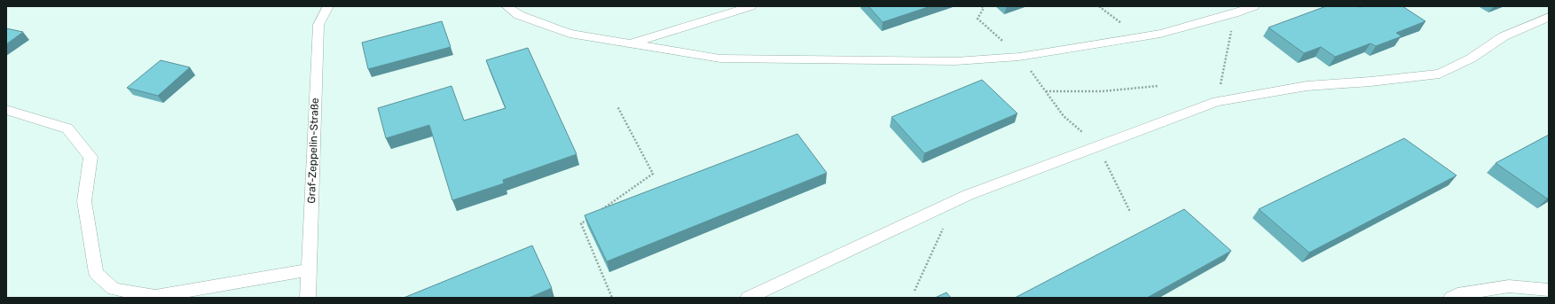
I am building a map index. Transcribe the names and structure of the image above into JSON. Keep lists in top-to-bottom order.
{
  "streets": {
    "lane": ["Graf-Zeppelin-Straße"]
  }
}
